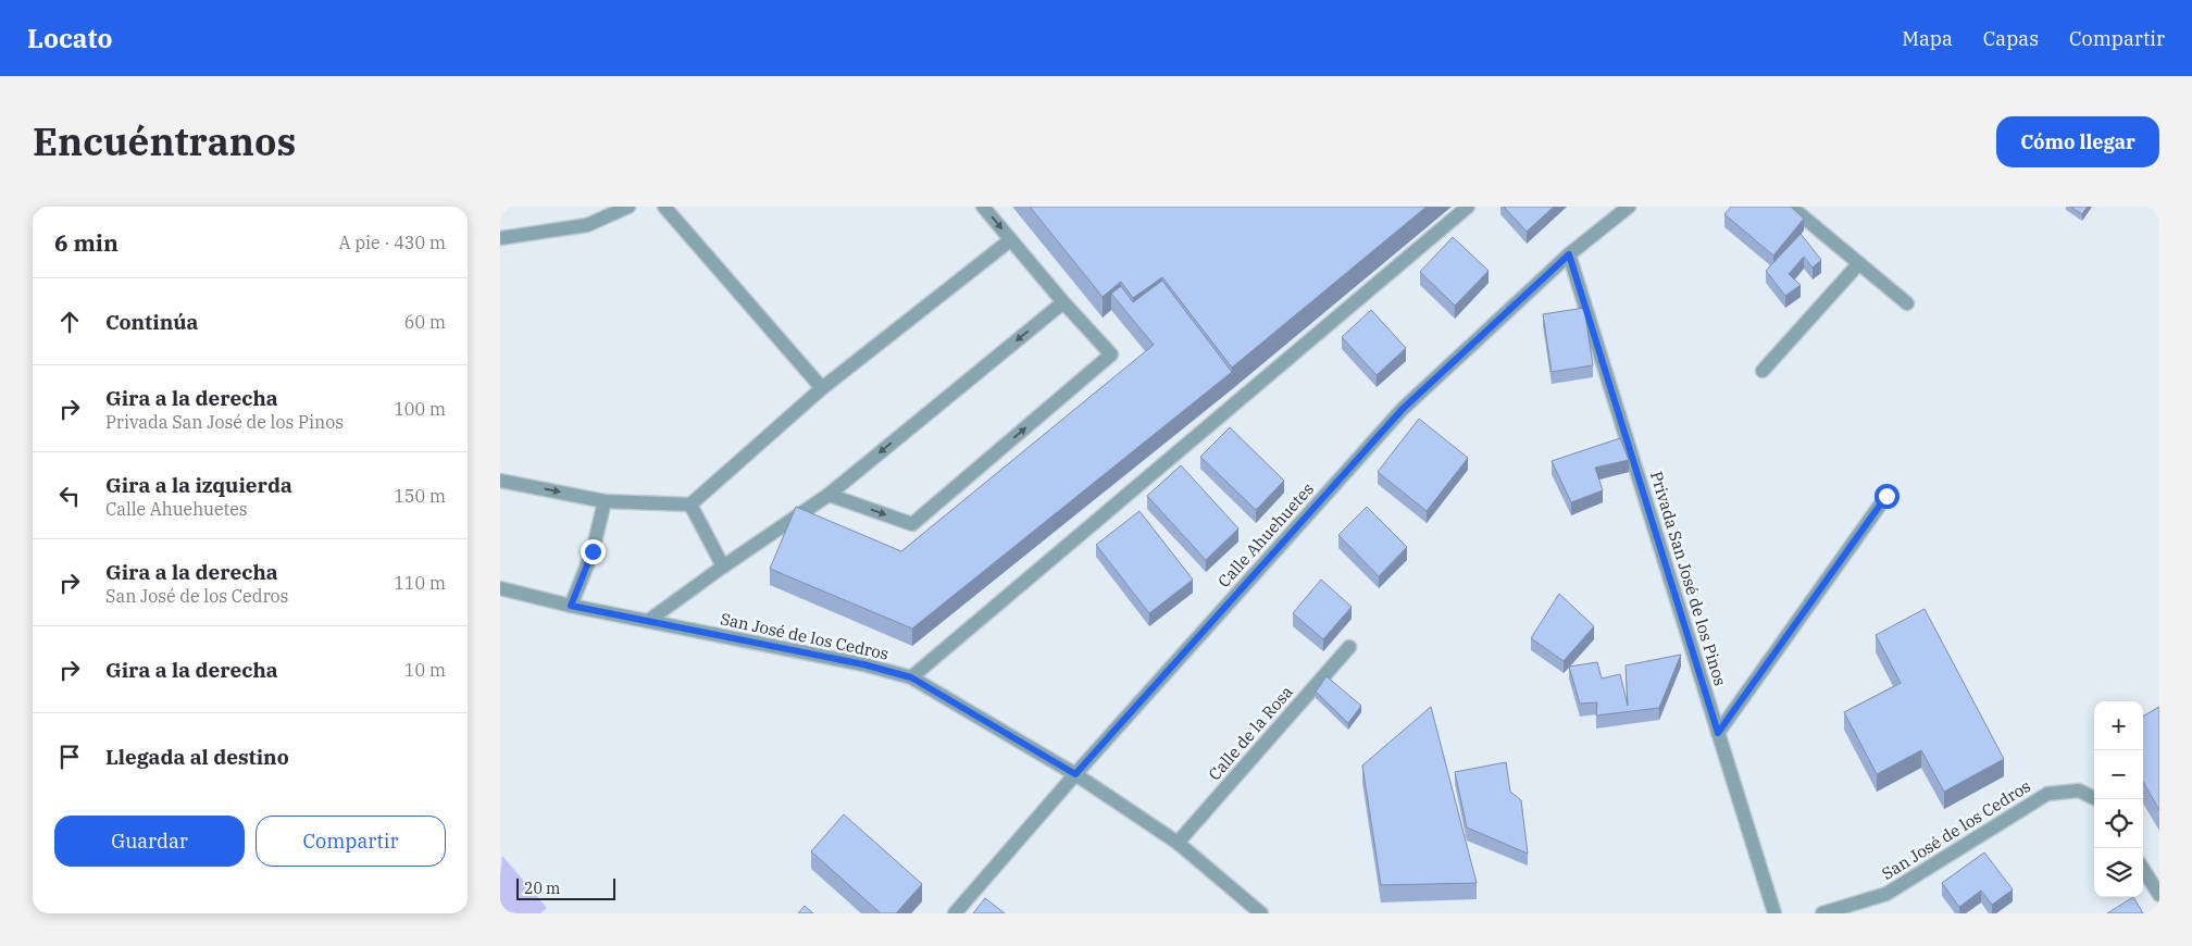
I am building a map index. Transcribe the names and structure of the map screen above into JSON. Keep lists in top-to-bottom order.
{
  "streets": {
    "street": [
      "Calle Ahuehuetes",
      "Privada San José de los Pinos",
      "San José de los Cedros",
      "Calle de la Rosa"
    ]
  },
  "crossings": [
    ["Calle Ahuehuetes", "Privada San José de los Pinos"],
    ["Calle Ahuehuetes", "San José de los Cedros"],
    ["San José de los Cedros", "Calle de la Rosa"]
  ],
  "scale_bar": "20 m",
  "page": {
    "header": "Locato",
    "nav": ["Mapa", "Capas", "Compartir"],
    "title": "Encuéntranos",
    "buttons": [
      "Cómo llegar",
      ["Guardar", "Compartir"]
    ],
    "heading": ["6 min", "A pie · 430 m"],
    "list": [
      ["Continúa", "60 m"],
      ["Gira a la derecha", "Privada San José de los Pinos", "100 m"],
      ["Gira a la izquierda", "Calle Ahuehuetes", "150 m"],
      ["Gira a la derecha", "San José de los Cedros", "110 m"],
      ["Gira a la derecha", "10 m"],
      "Llegada al destino"
    ],
    "map_buttons": ["+", "−"],
    "scale": "20 m"
  }
}
